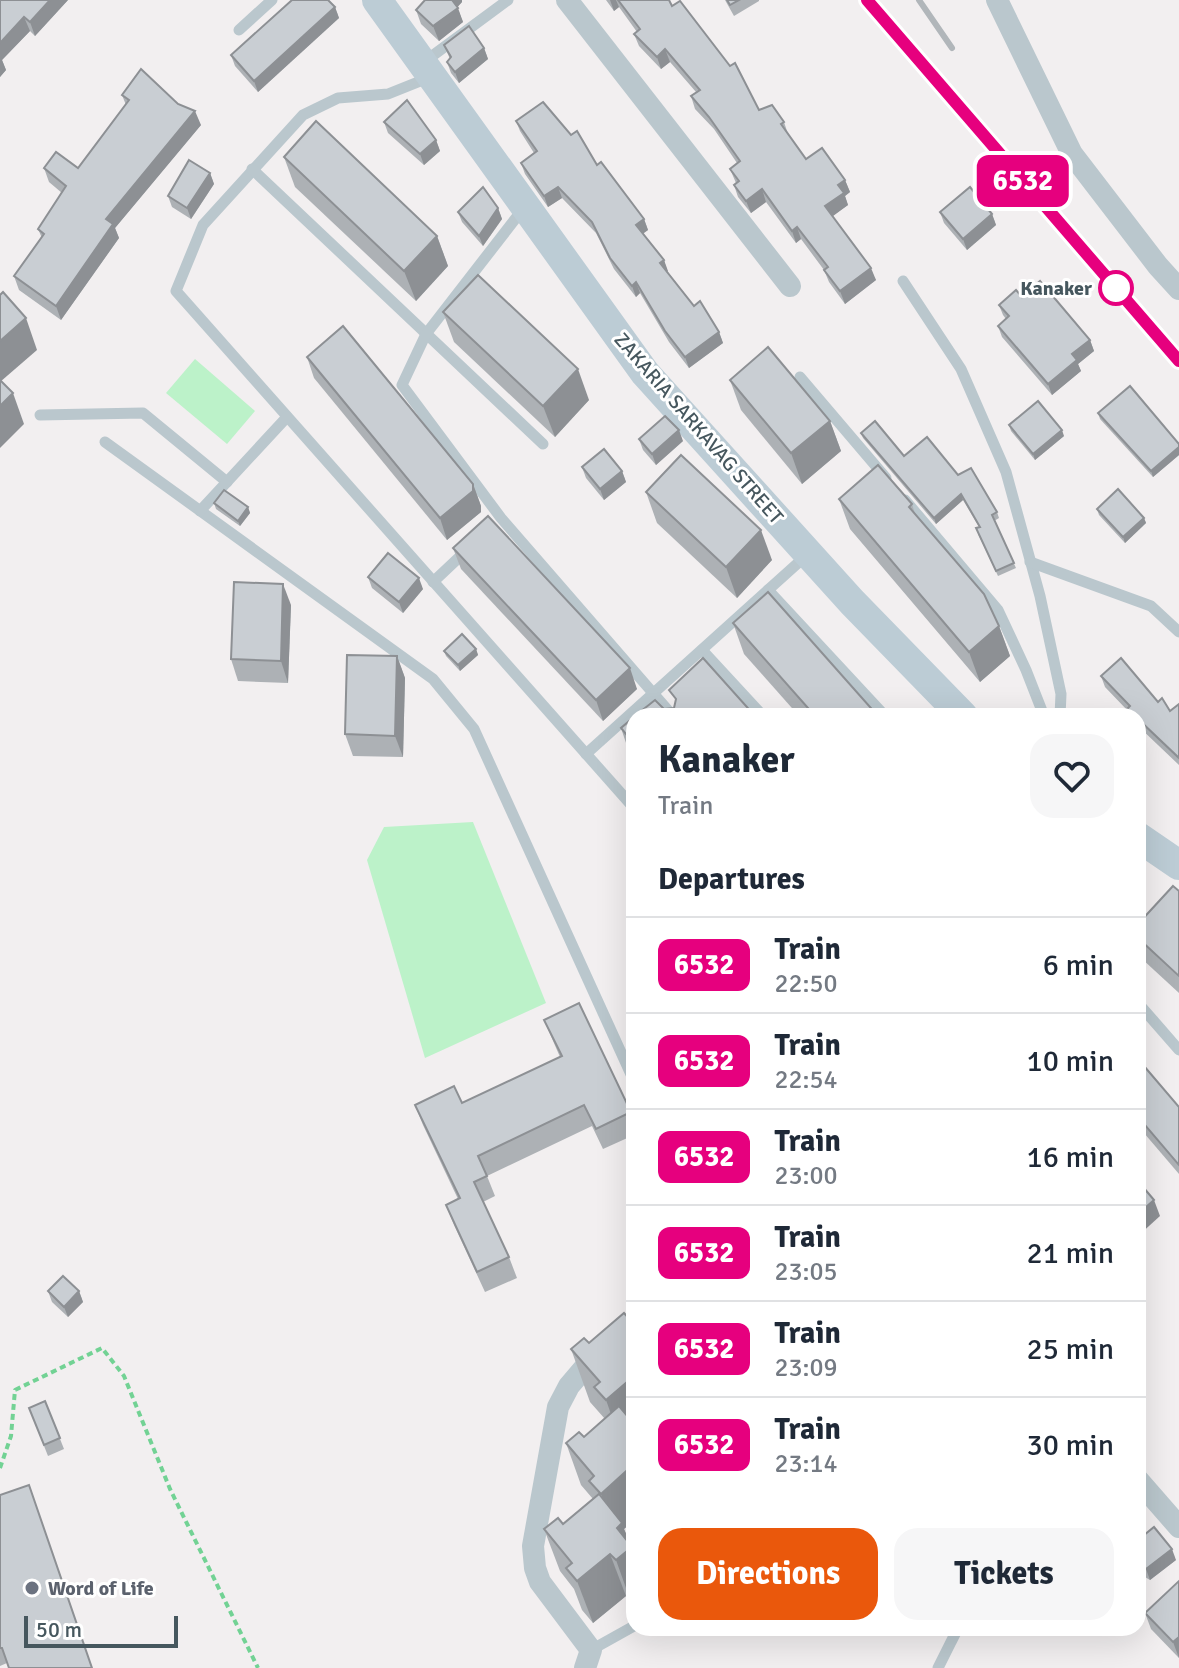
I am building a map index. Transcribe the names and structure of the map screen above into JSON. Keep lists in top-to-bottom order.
{
  "streets": {
    "main road": ["ZAKARIA SARKAVAG STREET"]
  },
  "places": ["Kanaker", "Word of Life"],
  "scale_bar": "50 m",
  "page": {
    "on_map": "6532",
    "heading": [
      ["Kanaker", "Train"],
      "Departures"
    ],
    "list": [
      {
        "mark": "6532",
        "name": "Train",
        "note": "22:50",
        "value": "6 min"
      },
      {
        "mark": "6532",
        "name": "Train",
        "note": "22:54",
        "value": "10 min"
      },
      {
        "mark": "6532",
        "name": "Train",
        "note": "23:00",
        "value": "16 min"
      },
      {
        "mark": "6532",
        "name": "Train",
        "note": "23:05",
        "value": "21 min"
      },
      {
        "mark": "6532",
        "name": "Train",
        "note": "23:09",
        "value": "25 min"
      },
      {
        "mark": "6532",
        "name": "Train",
        "note": "23:14",
        "value": "30 min"
      }
    ],
    "buttons": ["Directions", "Tickets"],
    "scale": "50 m"
  }
}
